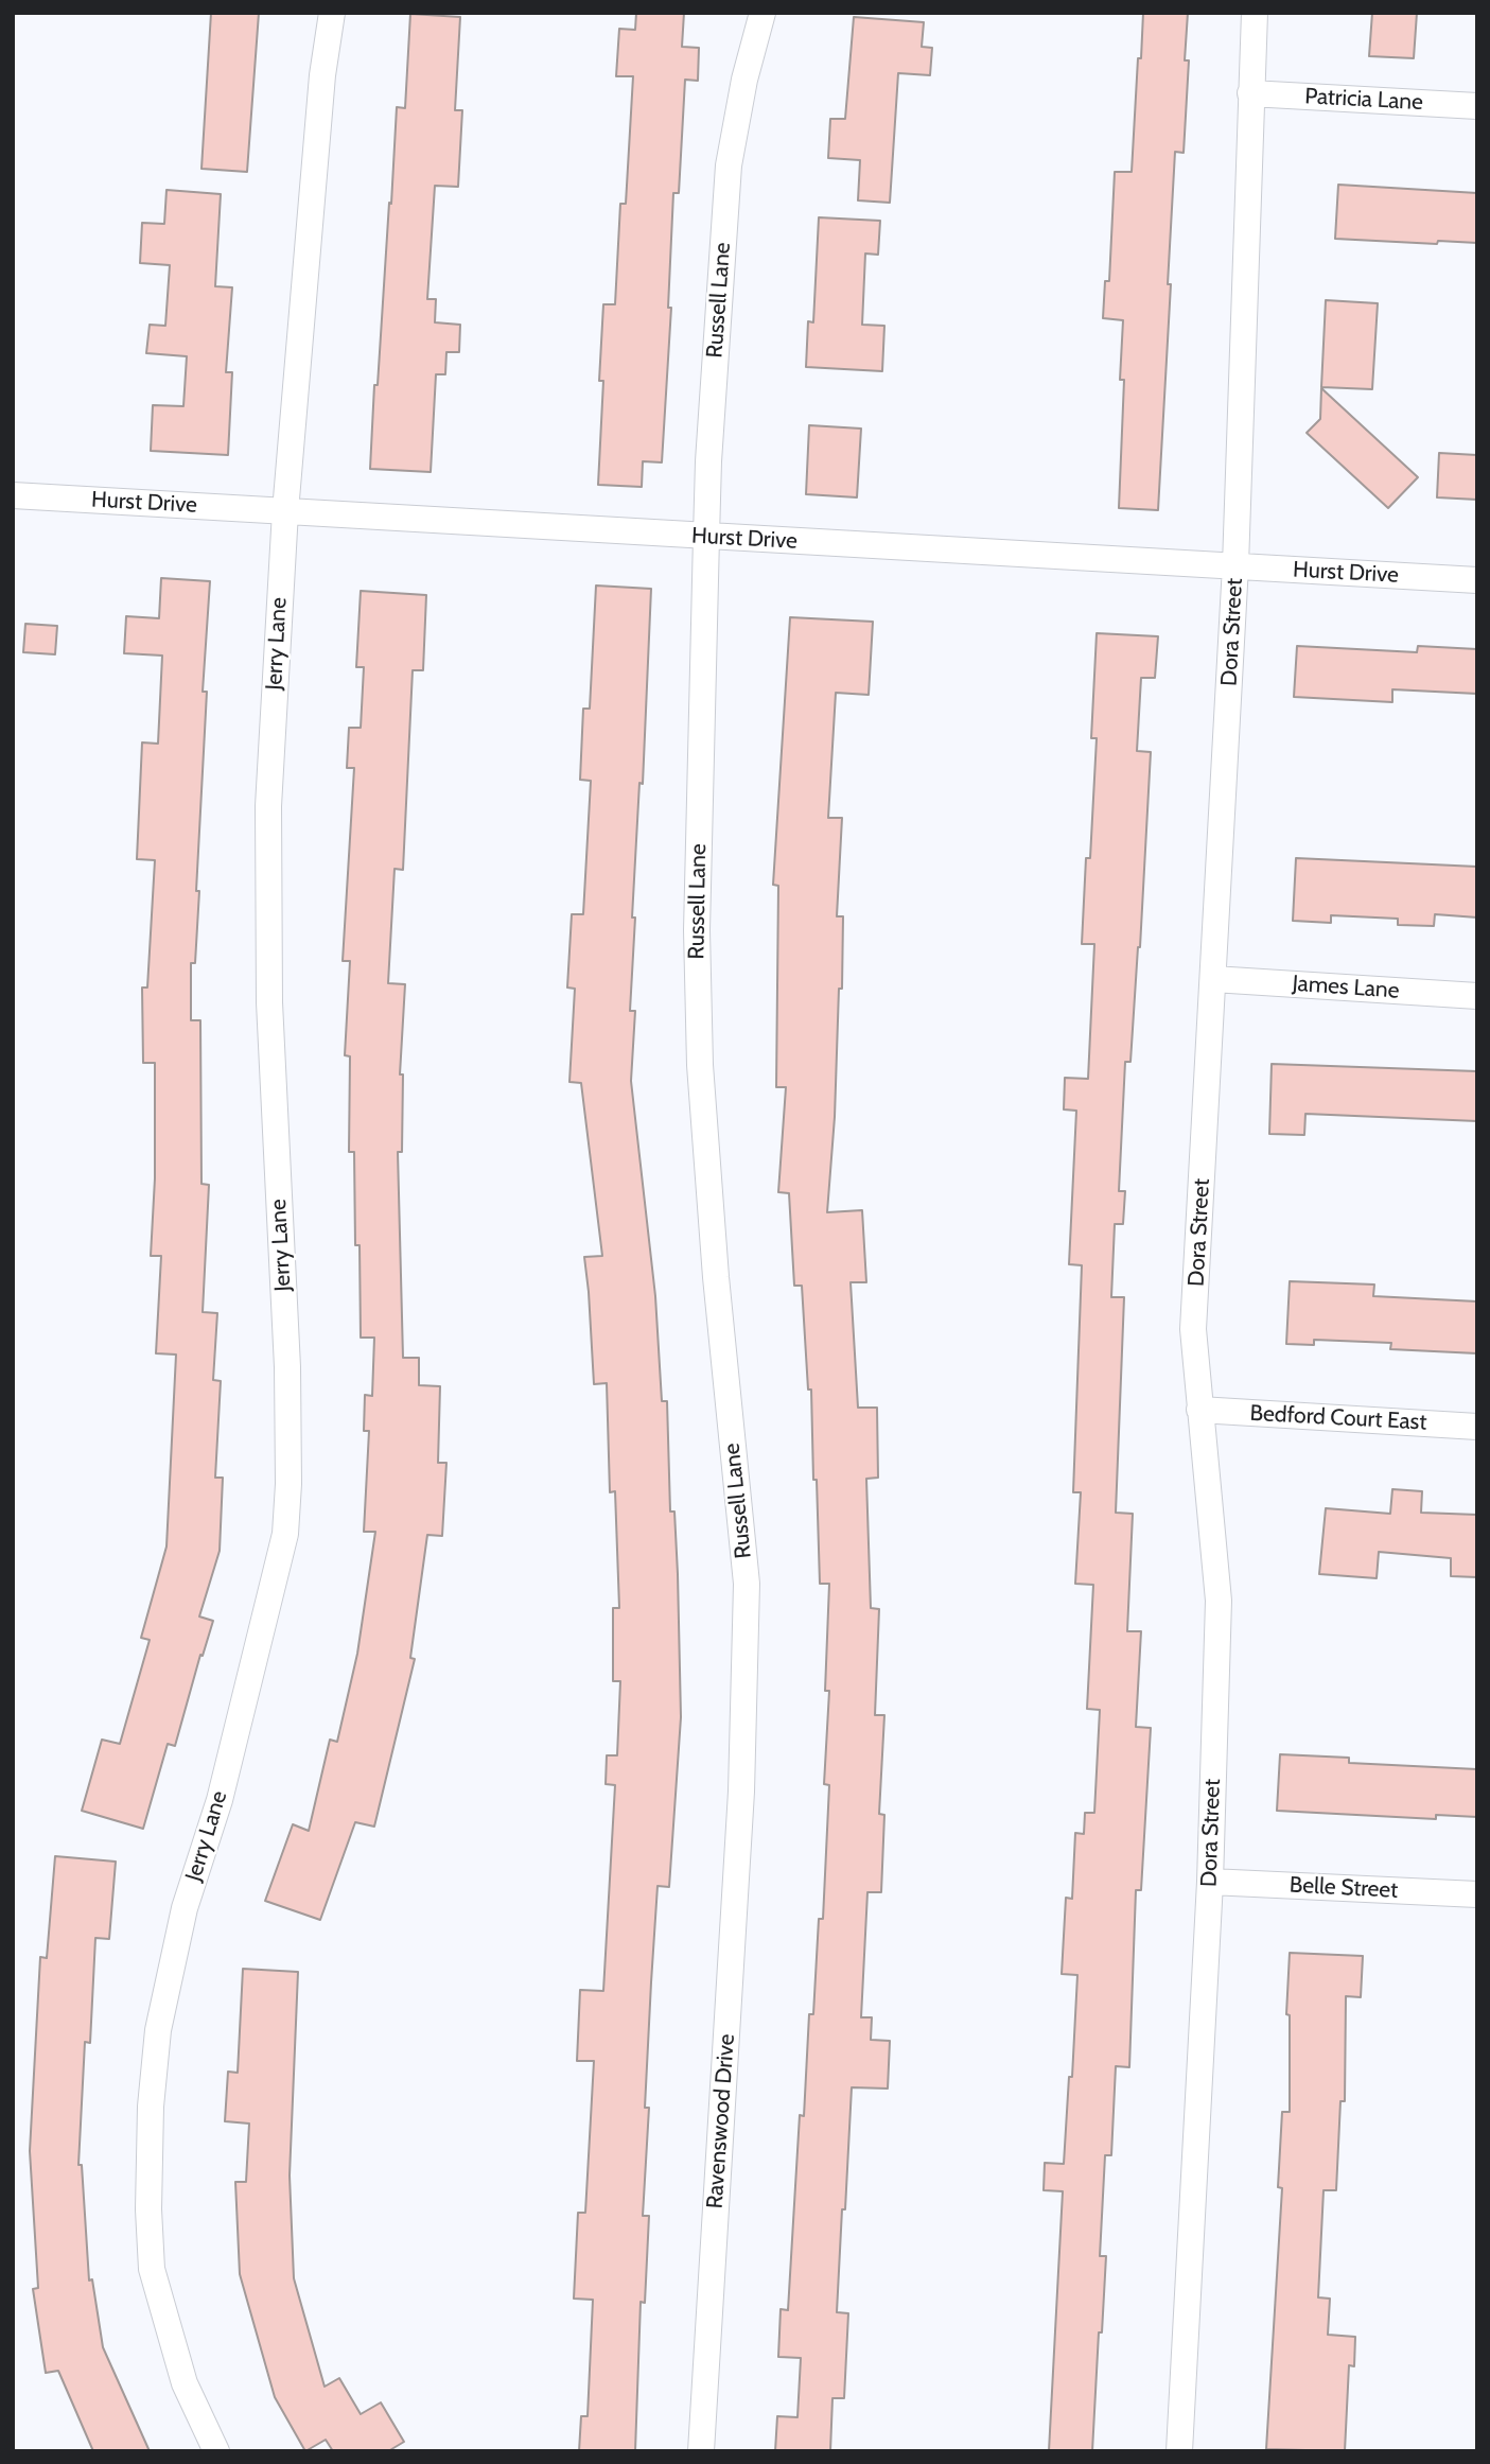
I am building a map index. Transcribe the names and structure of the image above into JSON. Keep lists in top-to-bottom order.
{
  "streets": {
    "street": [
      "Patricia Lane",
      "Russell Lane",
      "Hurst Drive",
      "Dora Street",
      "Jerry Lane",
      "James Lane",
      "Bedford Court East",
      "Belle Street",
      "Ravenswood Drive"
    ]
  },
  "crossings": [
    ["Patricia Lane", "Dora Street"],
    ["Russell Lane", "Hurst Drive"],
    ["Russell Lane", "Ravenswood Drive"],
    ["Hurst Drive", "Dora Street"],
    ["Hurst Drive", "Jerry Lane"],
    ["Dora Street", "James Lane"],
    ["Dora Street", "Bedford Court East"],
    ["Dora Street", "Belle Street"]
  ]
}
